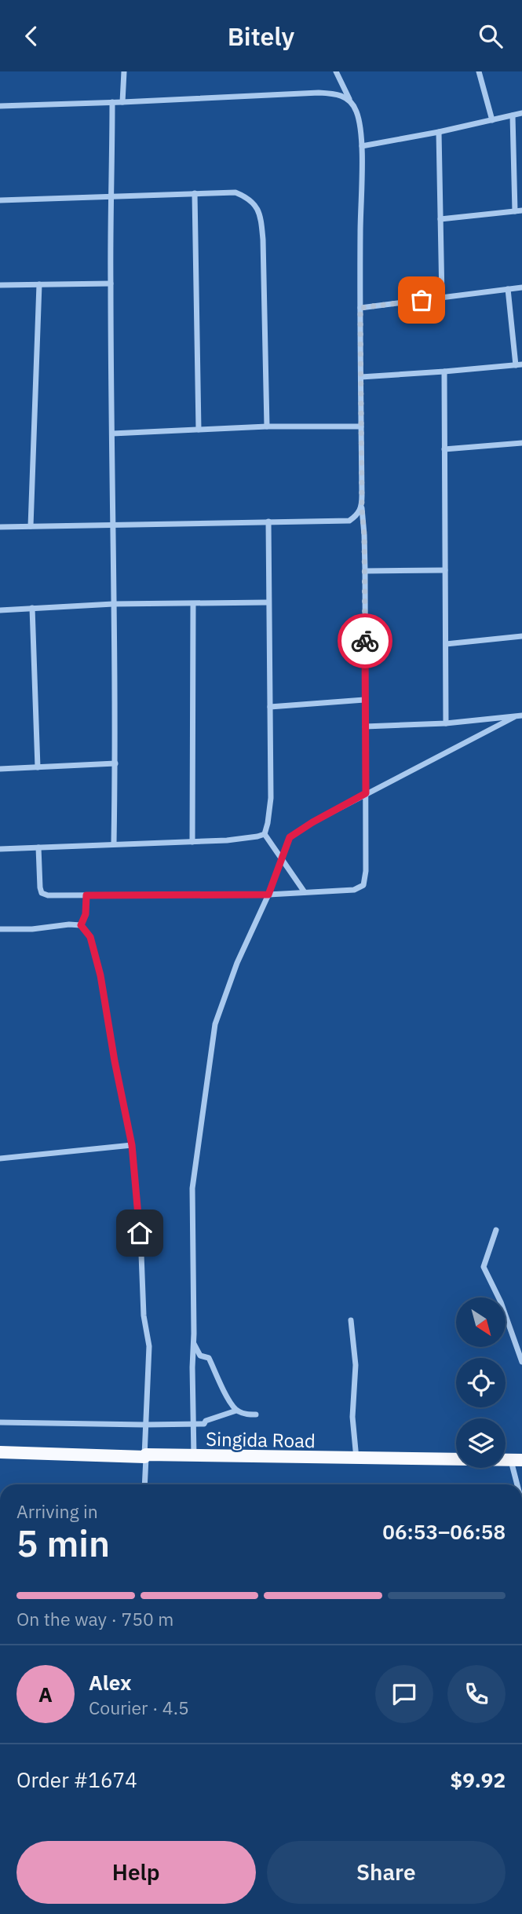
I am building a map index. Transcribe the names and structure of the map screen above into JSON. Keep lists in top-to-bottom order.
{
  "streets": {
    "highway": ["Singida Road"]
  },
  "north": "bottom right",
  "page": {
    "header": "Bitely",
    "heading": ["5 min", "Arriving in", "06:53–06:58"],
    "panel": [
      "Alex",
      "Courier · 4.5",
      "Order #1674",
      "$9.92"
    ],
    "bar": "On the way · 750 m",
    "round": "A",
    "buttons": ["Help", "Share"]
  }
}
